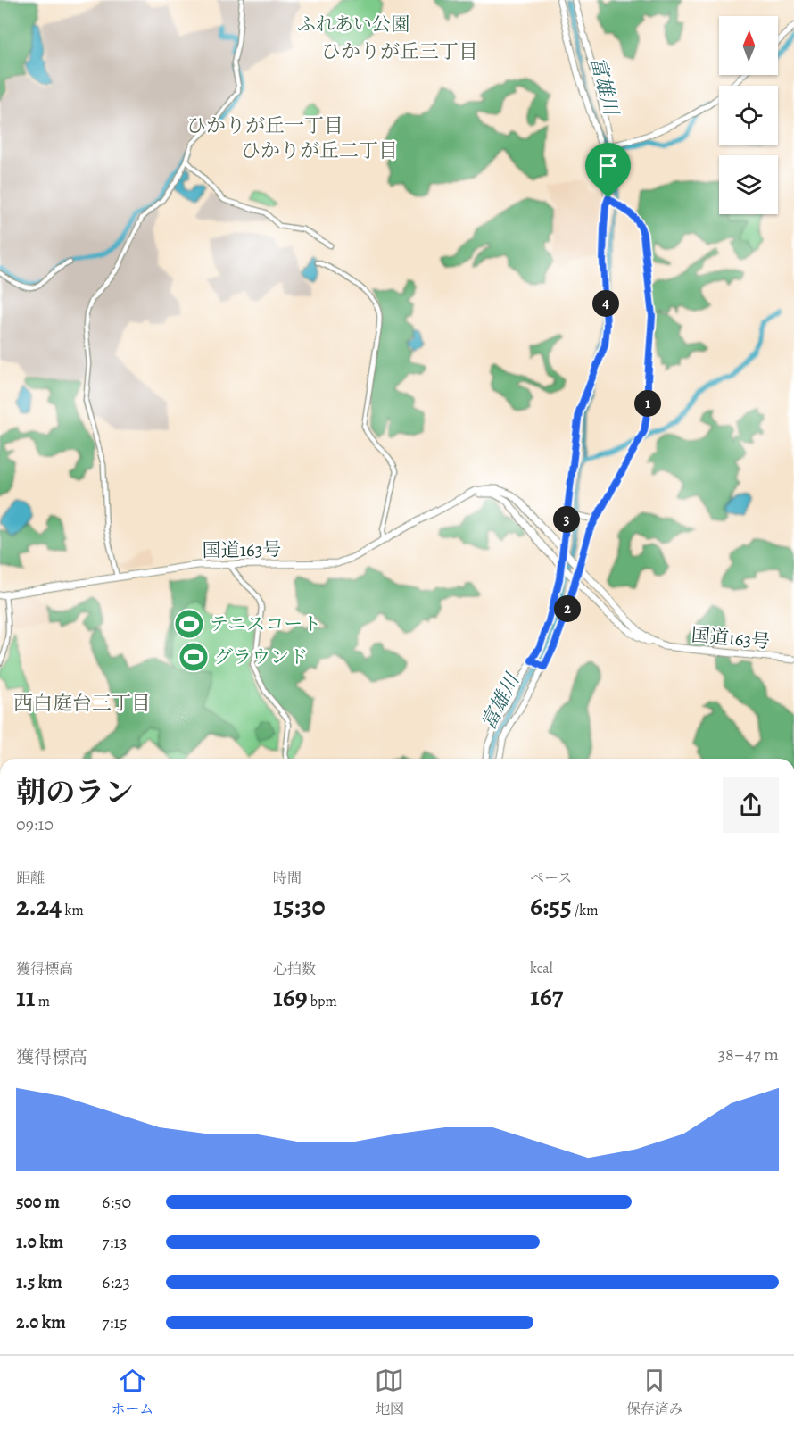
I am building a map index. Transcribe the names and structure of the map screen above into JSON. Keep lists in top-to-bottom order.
{
  "streets": {
    "highway": ["国道163号"]
  },
  "districts": [
    "ひかりが丘三丁目",
    "ひかりが丘一丁目",
    "ひかりが丘二丁目",
    "西白庭台三丁目"
  ],
  "water": ["富雄川"],
  "parks": ["ふれあい公園"],
  "places": {
    "sports": ["テニスコート", "グラウンド"]
  },
  "north": "top",
  "page": {
    "pins": [
      "4",
      "1",
      "3",
      "2"
    ],
    "heading": ["朝のラン", "09:10"],
    "stats": [
      ["距離", "2.24 km"],
      ["時間", "15:30"],
      ["ペース", "6:55 /km"],
      ["獲得標高", "11 m"],
      ["心拍数", "169 bpm"],
      ["kcal", "167"]
    ],
    "chart": ["獲得標高", "38–47 m"],
    "list": [
      {
        "name": "500 m",
        "note": "6:50"
      },
      {
        "name": "1.0 km",
        "note": "7:13"
      },
      {
        "name": "1.5 km",
        "note": "6:23"
      },
      {
        "name": "2.0 km",
        "note": "7:15"
      }
    ],
    "tabs": ["ホーム", "地図", "保存済み"]
  }
}
